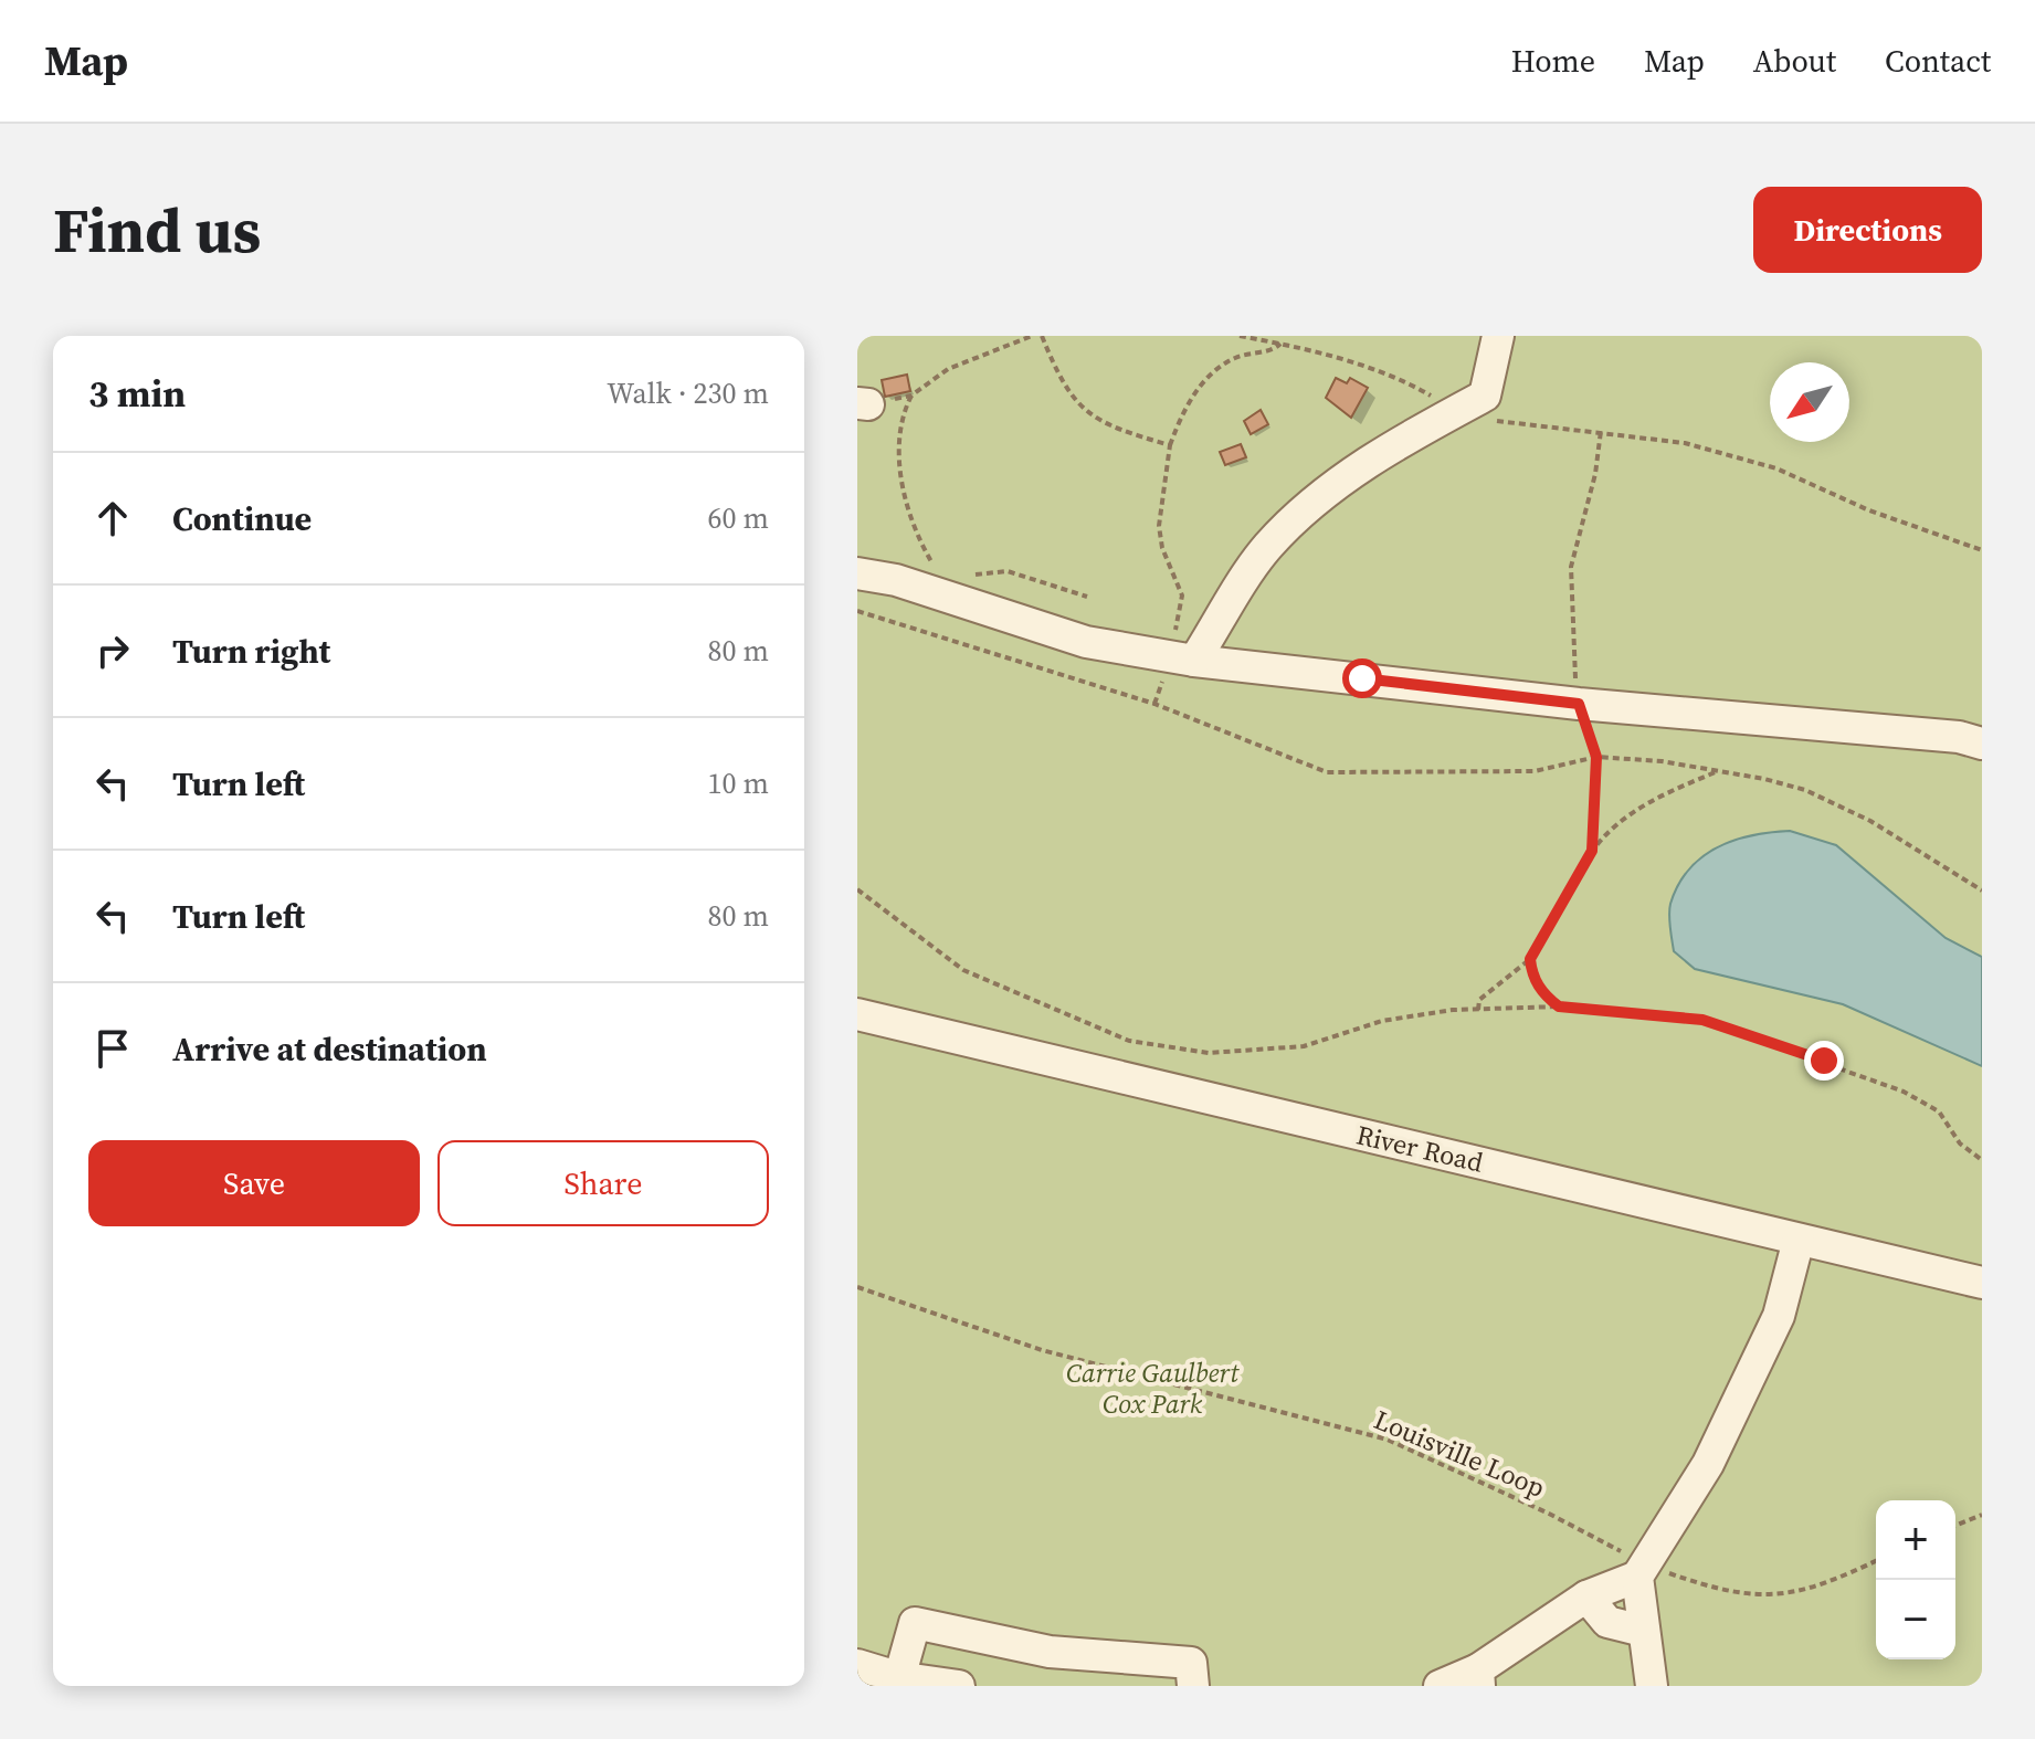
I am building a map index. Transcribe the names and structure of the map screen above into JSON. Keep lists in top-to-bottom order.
{
  "streets": {
    "street": ["River Road"],
    "path": ["Louisville Loop"]
  },
  "parks": ["Carrie Gaulbert Cox Park"],
  "north": "bottom left",
  "page": {
    "header": "Map",
    "nav": [
      "Home",
      "Map",
      "About",
      "Contact"
    ],
    "buttons": [
      "Directions",
      ["Save", "Share"]
    ],
    "title": "Find us",
    "heading": ["3 min", "Walk · 230 m"],
    "list": [
      ["Continue", "60 m"],
      ["Turn right", "80 m"],
      ["Turn left", "10 m"],
      ["Turn left", "80 m"],
      "Arrive at destination"
    ],
    "map_buttons": ["+", "−"]
  }
}
